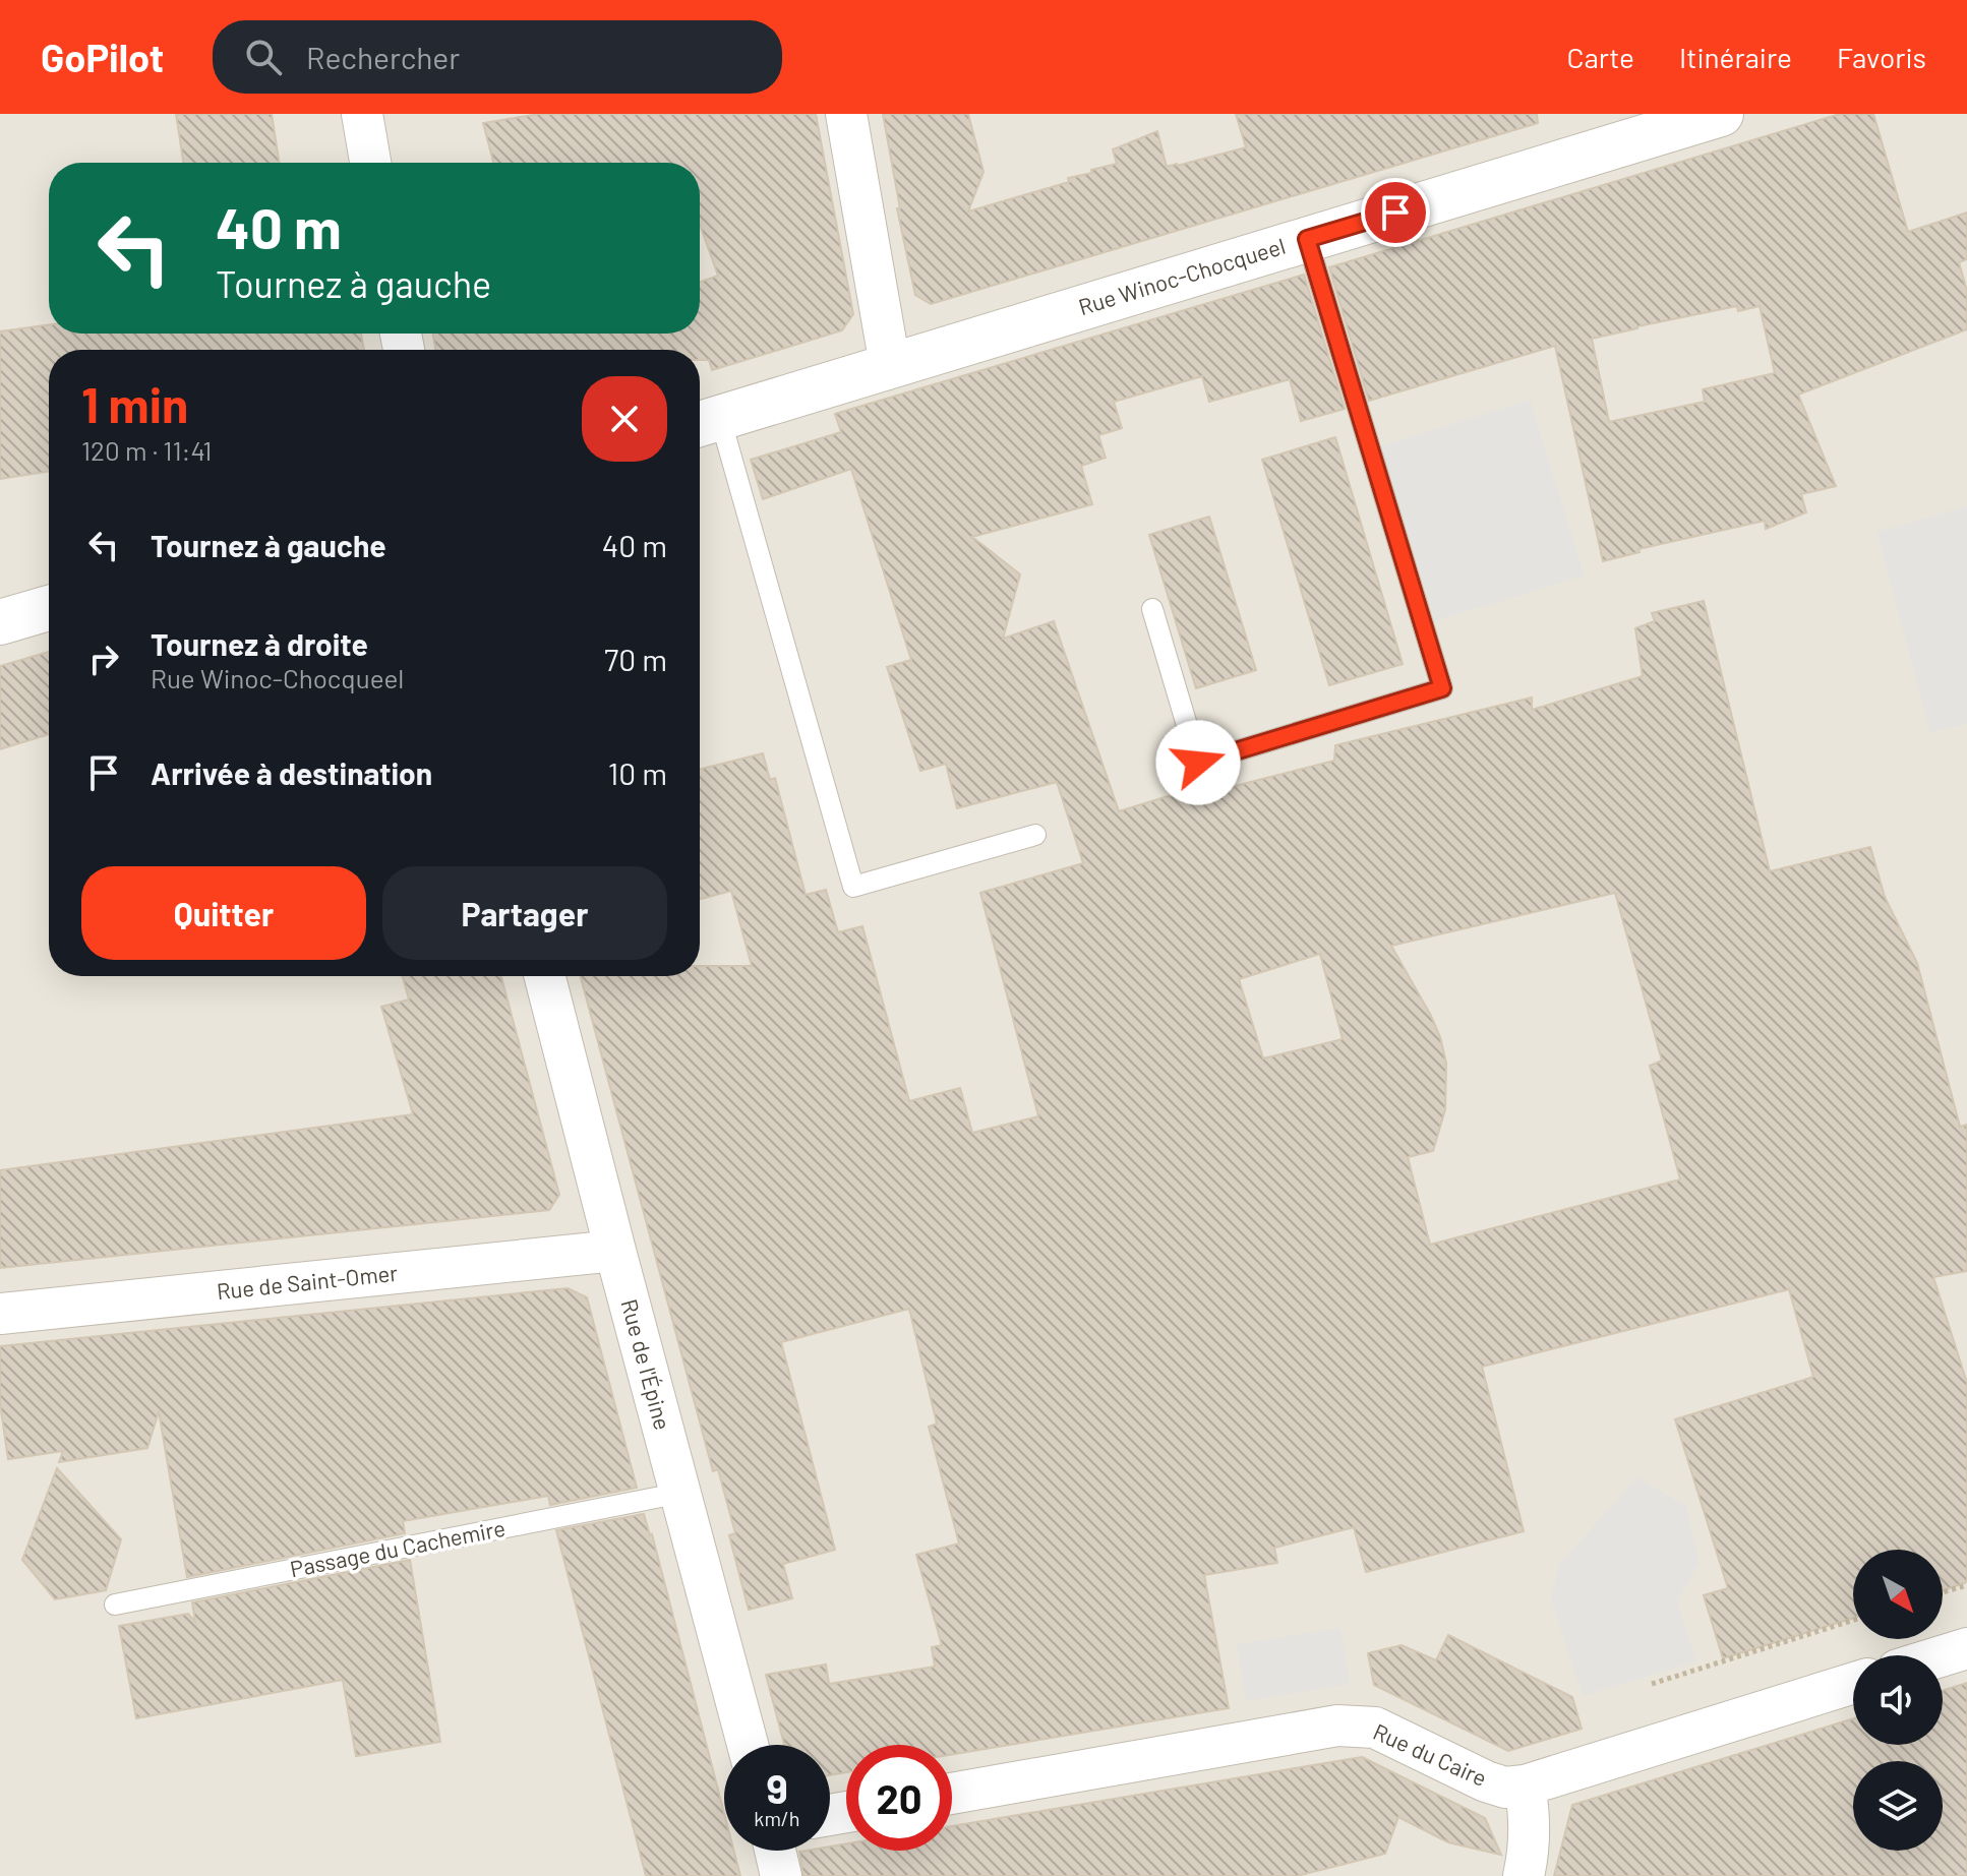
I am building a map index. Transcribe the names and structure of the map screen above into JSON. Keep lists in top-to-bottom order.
{
  "streets": {
    "street": [
      "Rue Winoc-Chocqueel",
      "Rue de Saint-Omer",
      "Rue de l'Épine",
      "Rue du Caire"
    ],
    "lane": ["Passage du Cachemire"]
  },
  "crossings": [
    ["Rue de Saint-Omer", "Rue de l'Épine"],
    ["Rue de l'Épine", "Passage du Cachemire"]
  ],
  "north": "bottom right",
  "page": {
    "header": "GoPilot",
    "search": "Rechercher",
    "nav": ["Carte", "Itinéraire", "Favoris"],
    "turn": ["40 m", "Tournez à gauche"],
    "heading": ["1 min", "120 m · 11:41"],
    "list": [
      {
        "name": "Tournez à gauche",
        "value": "40 m"
      },
      {
        "name": "Tournez à droite",
        "note": "Rue Winoc-Chocqueel",
        "value": "70 m"
      },
      {
        "name": "Arrivée à destination",
        "value": "10 m"
      }
    ],
    "buttons": ["Quitter", "Partager"],
    "speed": "9 km/h",
    "limit": "20"
  }
}
